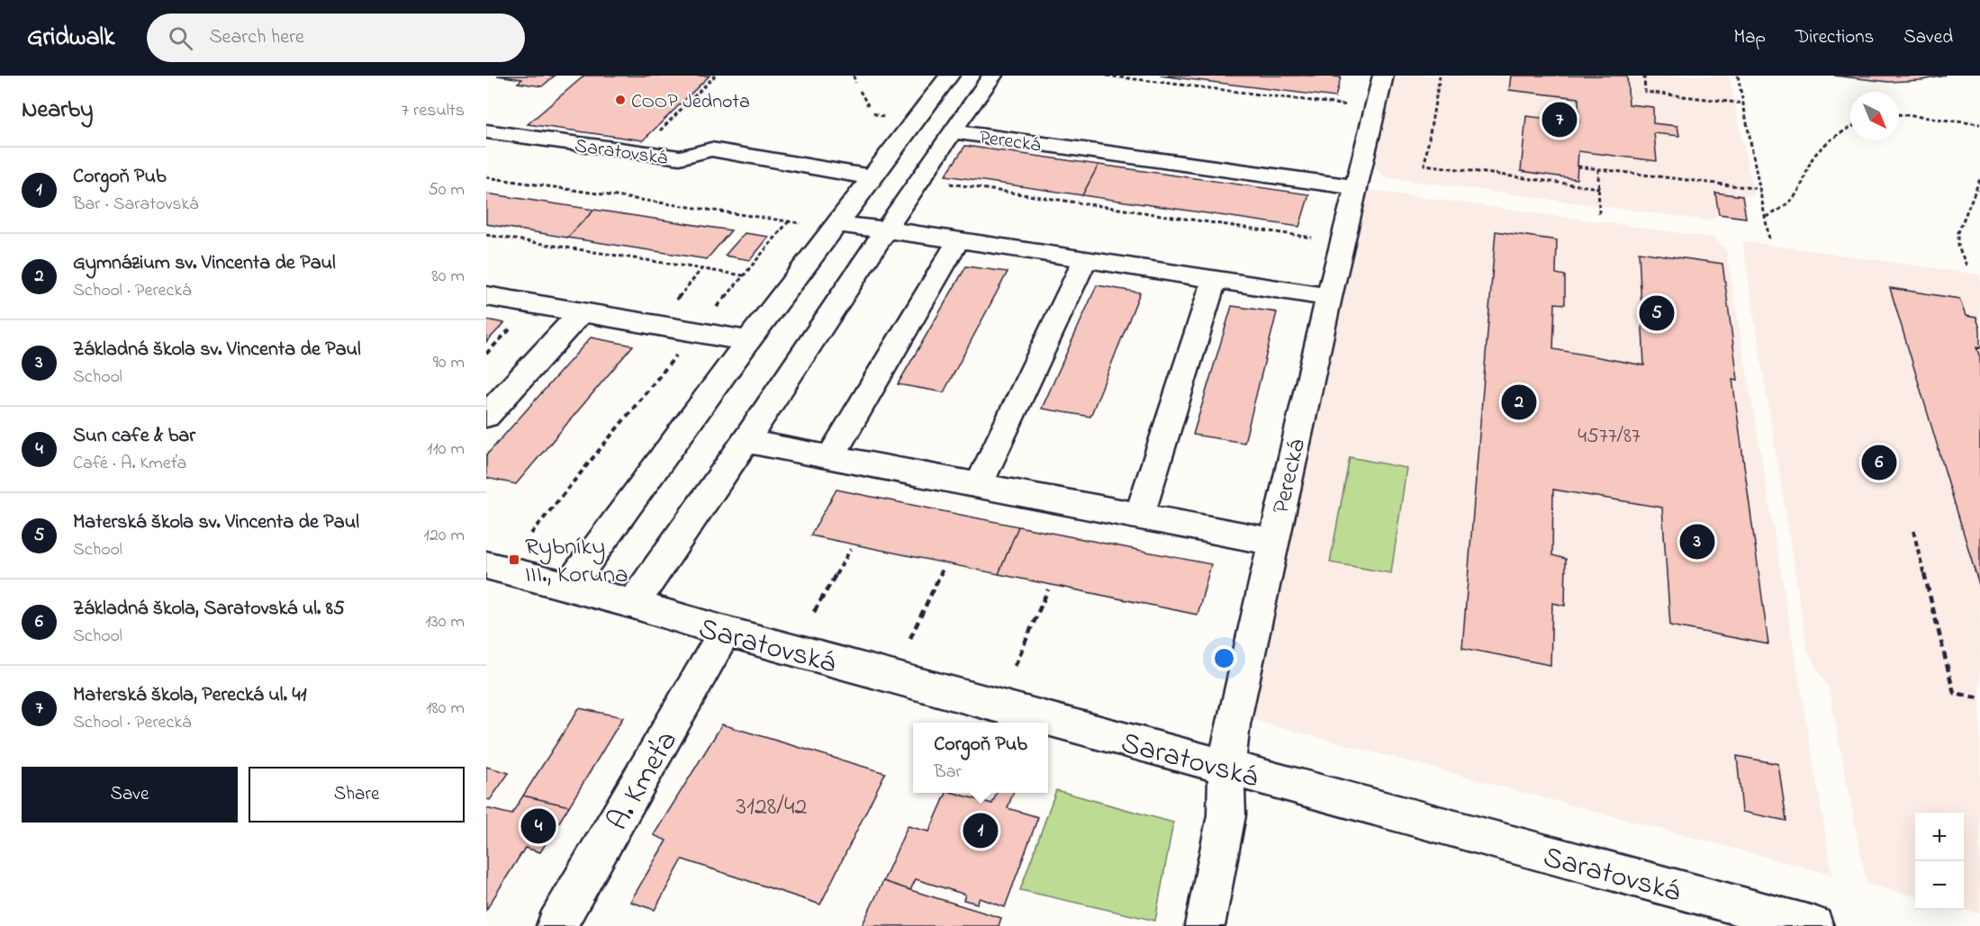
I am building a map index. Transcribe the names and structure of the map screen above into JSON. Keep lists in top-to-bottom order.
{
  "streets": {
    "street": ["Perecká", "Saratovská", "A. Kmeťa"]
  },
  "crossings": [
    ["Perecká", "Saratovská"],
    ["Saratovská", "A. Kmeťa"]
  ],
  "places": {
    "other": ["COOP Jednota"],
    "transit": ["Rybníky III., Koruna"]
  },
  "house_numbers": ["4577/87", "3128/42"],
  "north": "bottom right",
  "page": {
    "header": "Gridwalk",
    "search": "Search here",
    "nav": ["Map", "Directions", "Saved"],
    "heading": ["Nearby", "7 results"],
    "pins": [
      "7",
      "5",
      "2",
      "6",
      "3",
      "4",
      "1"
    ],
    "list": [
      {
        "mark": "1",
        "name": "Corgoň Pub",
        "note": "Bar · Saratovská",
        "value": "50 m"
      },
      {
        "mark": "2",
        "name": "Gymnázium sv. Vincenta de Paul",
        "note": "School · Perecká",
        "value": "80 m"
      },
      {
        "mark": "3",
        "name": "Základná škola sv. Vincenta de Paul",
        "note": "School",
        "value": "90 m"
      },
      {
        "mark": "4",
        "name": "Sun cafe & bar",
        "note": "Café · A. Kmeťa",
        "value": "110 m"
      },
      {
        "mark": "5",
        "name": "Materská škola sv. Vincenta de Paul",
        "note": "School",
        "value": "120 m"
      },
      {
        "mark": "6",
        "name": "Základná škola, Saratovská ul. 85",
        "note": "School",
        "value": "130 m"
      },
      {
        "mark": "7",
        "name": "Materská škola, Perecká ul. 41",
        "note": "School · Perecká",
        "value": "180 m"
      }
    ],
    "popup": ["Corgoň Pub", "Bar"],
    "buttons": ["Save", "Share"],
    "map_buttons": ["+", "−"]
  }
}
